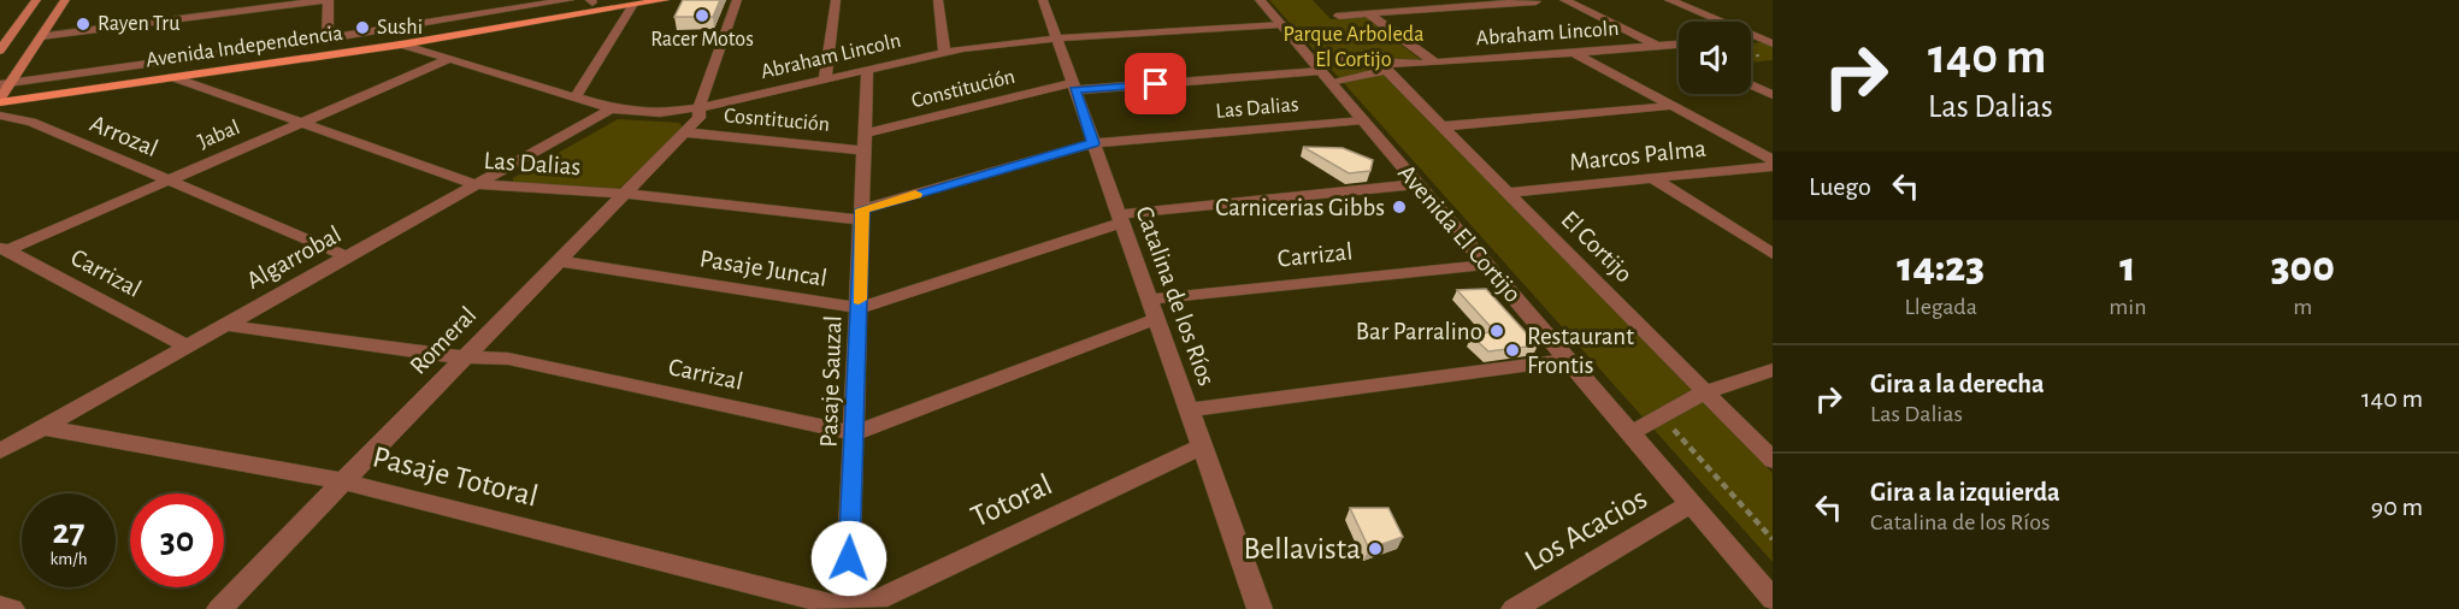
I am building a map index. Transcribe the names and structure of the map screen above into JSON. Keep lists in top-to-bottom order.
{
  "streets": {
    "main road": ["Avenida Independencia"],
    "street": [
      "Abraham Lincoln",
      "Constitución",
      "Las Dalias",
      "Cosntitución",
      "Jabal",
      "Arrozal",
      "Marcos Palma",
      "Avenida El Cortijo",
      "El Cortijo",
      "Carrizal",
      "Algarrobal",
      "Pasaje Juncal",
      "Catalina de los Ríos",
      "Romeral",
      "Pasaje Sauzal",
      "Pasaje Totoral",
      "Totoral",
      "Los Acacios"
    ]
  },
  "crossings": [
    ["Abraham Lincoln", "Avenida Independencia"],
    ["Abraham Lincoln", "Constitución"],
    ["Abraham Lincoln", "Jabal"],
    ["Abraham Lincoln", "Avenida El Cortijo"],
    ["Abraham Lincoln", "El Cortijo"],
    ["Abraham Lincoln", "Algarrobal"],
    ["Abraham Lincoln", "Catalina de los Ríos"],
    ["Abraham Lincoln", "Romeral"],
    ["Abraham Lincoln", "Pasaje Sauzal"],
    ["Avenida Independencia", "Las Dalias"],
    ["Constitución", "Cosntitución"],
    ["Constitución", "Avenida El Cortijo"],
    ["Constitución", "Catalina de los Ríos"],
    ["Constitución", "Pasaje Sauzal"],
    ["Las Dalias", "Jabal"],
    ["Las Dalias", "Avenida El Cortijo"],
    ["Las Dalias", "Algarrobal"],
    ["Las Dalias", "Catalina de los Ríos"],
    ["Las Dalias", "Romeral"],
    ["Las Dalias", "Pasaje Sauzal"],
    ["Cosntitución", "Romeral"],
    ["Cosntitución", "Pasaje Sauzal"],
    ["Jabal", "Arrozal"],
    ["Jabal", "Carrizal"],
    ["Arrozal", "Algarrobal"],
    ["Marcos Palma", "El Cortijo"],
    ["Avenida El Cortijo", "Carrizal"],
    ["Avenida El Cortijo", "Pasaje Juncal"],
    ["Avenida El Cortijo", "Los Acacios"],
    ["Carrizal", "Algarrobal"],
    ["Carrizal", "Catalina de los Ríos"],
    ["Carrizal", "Romeral"],
    ["Carrizal", "Pasaje Sauzal"],
    ["Algarrobal", "Pasaje Totoral"],
    ["Pasaje Juncal", "Catalina de los Ríos"],
    ["Pasaje Juncal", "Romeral"],
    ["Pasaje Juncal", "Pasaje Sauzal"],
    ["Catalina de los Ríos", "Totoral"],
    ["Romeral", "Pasaje Totoral"],
    ["Pasaje Sauzal", "Pasaje Totoral"],
    ["Pasaje Sauzal", "Totoral"],
    ["Pasaje Totoral", "Totoral"]
  ],
  "parks": ["Parque Arboleda El Cortijo"],
  "places": [
    "Racer Motos",
    "Rayen Tru",
    "Sushi",
    "Carnicerias Gibbs",
    "Bar Parralino",
    "Restaurant Frontis",
    "Bellavista"
  ],
  "page": {
    "turn": ["140 m", "Las Dalias"],
    "then": "Luego",
    "eta": [
      "14:23",
      "Llegada",
      "1",
      "min",
      "300",
      "m"
    ],
    "list": [
      {
        "name": "Gira a la derecha",
        "note": "Las Dalias",
        "value": "140 m"
      },
      {
        "name": "Gira a la izquierda",
        "note": "Catalina de los Ríos",
        "value": "90 m"
      }
    ],
    "speed": "27 km/h",
    "limit": "30"
  }
}
